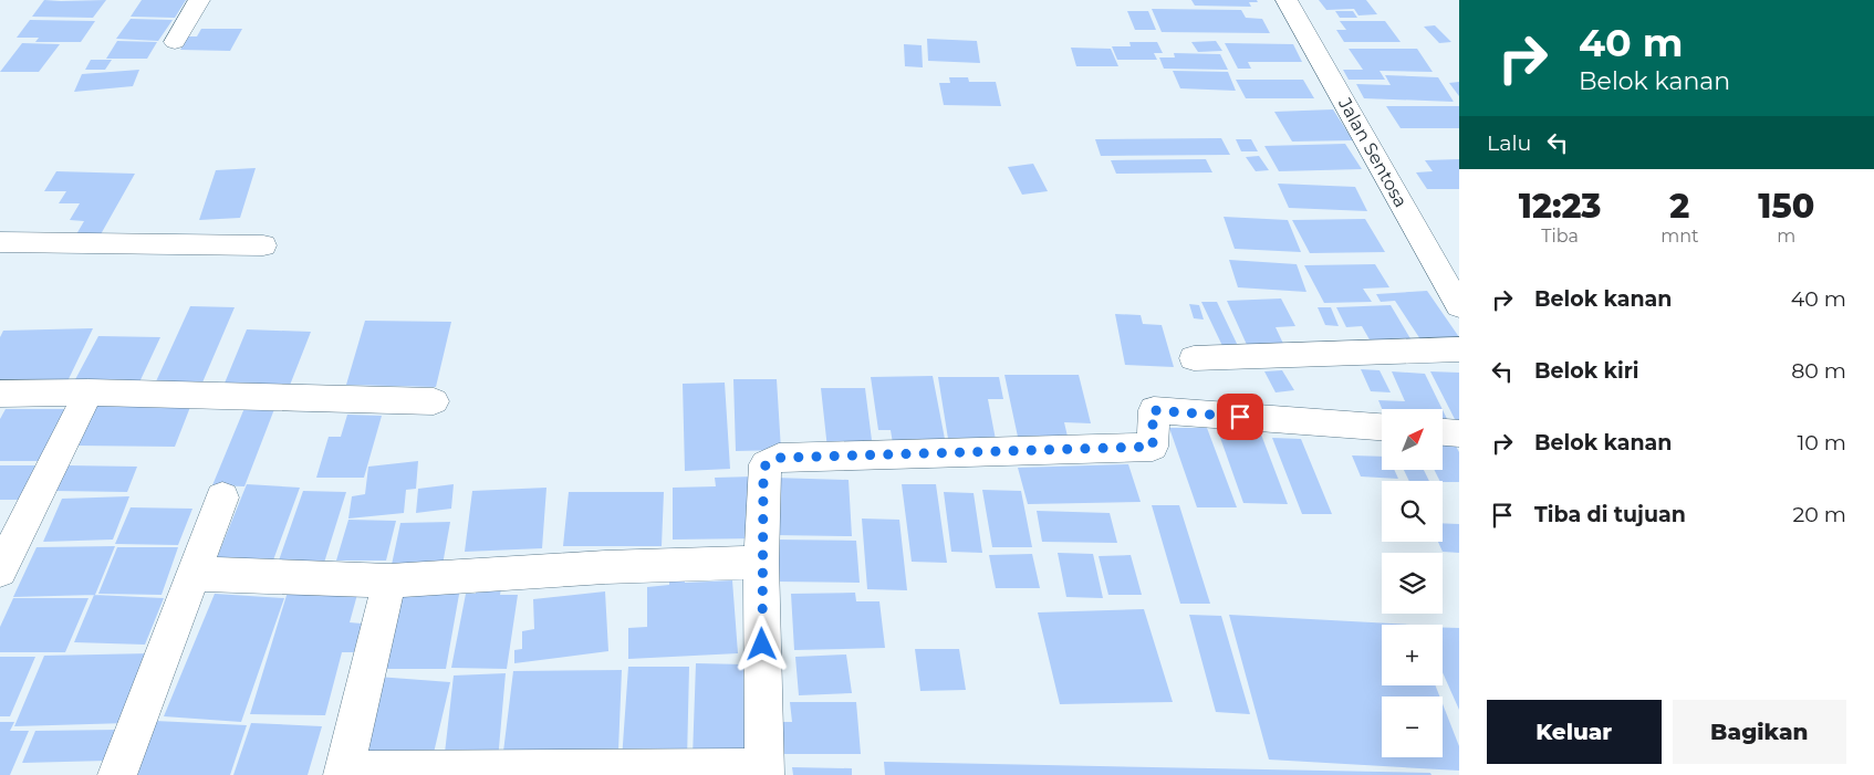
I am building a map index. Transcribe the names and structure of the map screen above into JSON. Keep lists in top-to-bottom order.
{
  "streets": {
    "street": ["Jalan Sentosa"]
  },
  "north": "top right",
  "page": {
    "turn": ["40 m", "Belok kanan"],
    "then": "Lalu",
    "eta": [
      "12:23",
      "Tiba",
      "2",
      "mnt",
      "150",
      "m"
    ],
    "list": [
      {
        "name": "Belok kanan",
        "value": "40 m"
      },
      {
        "name": "Belok kiri",
        "value": "80 m"
      },
      {
        "name": "Belok kanan",
        "value": "10 m"
      },
      {
        "name": "Tiba di tujuan",
        "value": "20 m"
      }
    ],
    "map_buttons": ["+", "−"],
    "buttons": ["Keluar", "Bagikan"]
  }
}
